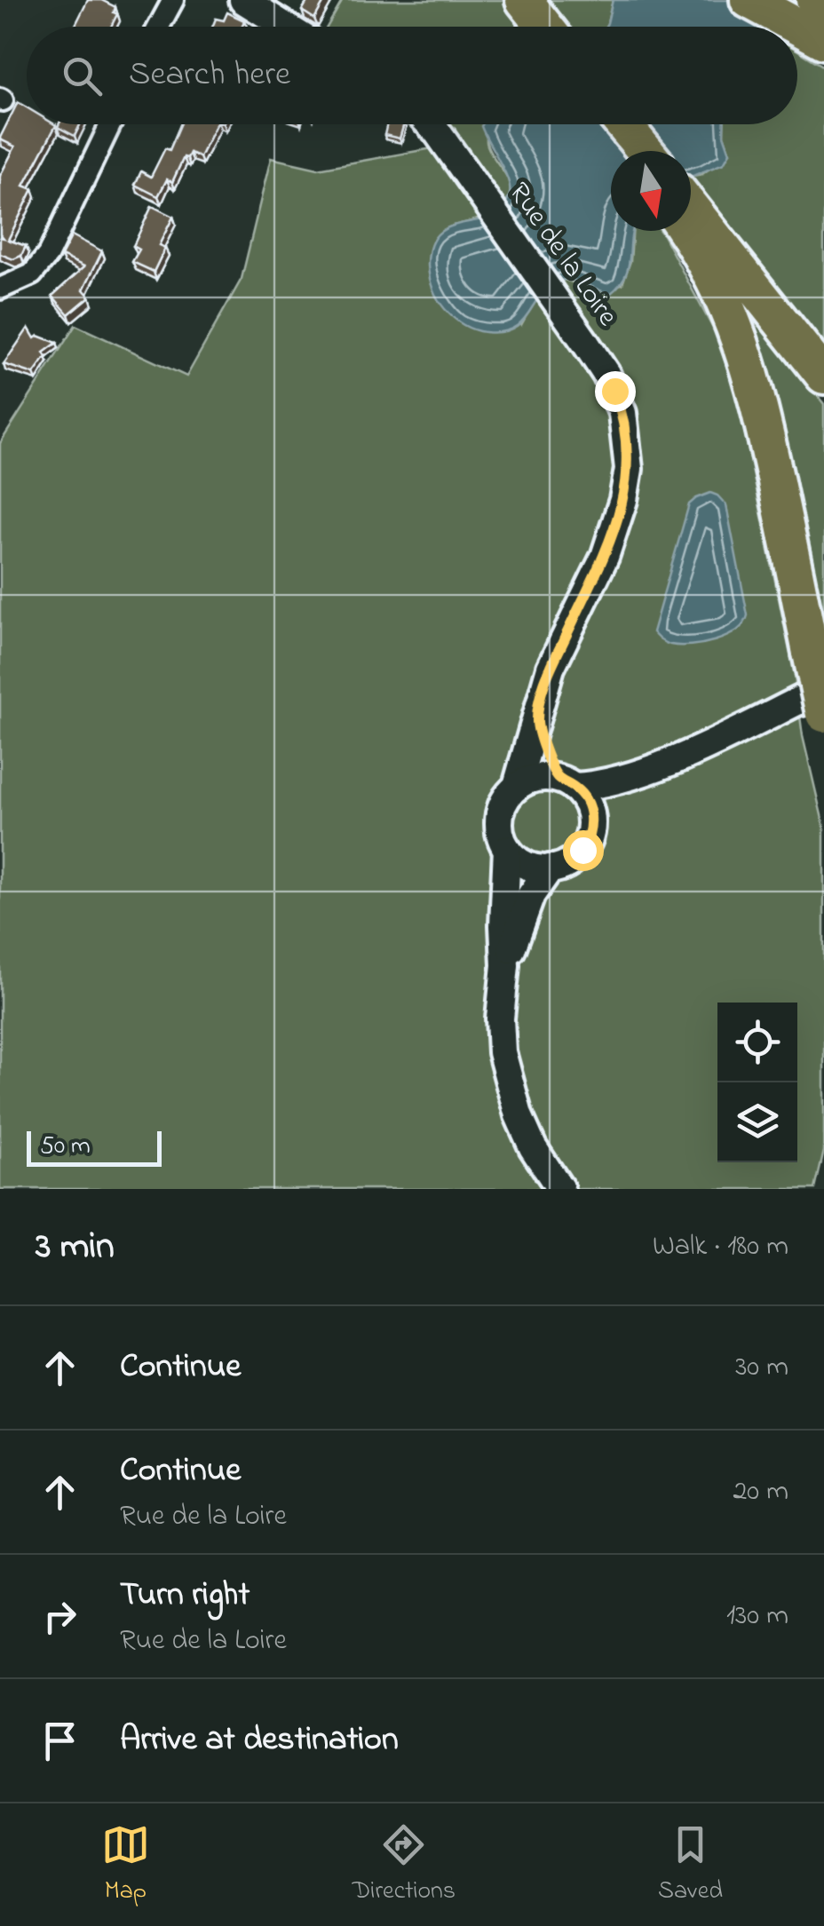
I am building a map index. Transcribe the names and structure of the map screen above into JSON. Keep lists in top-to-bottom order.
{
  "streets": {
    "street": ["Rue de la Loire"]
  },
  "scale_bar": "50 m",
  "north": "bottom",
  "page": {
    "search": "Search here",
    "scale": "50 m",
    "heading": ["3 min", "Walk · 180 m"],
    "list": [
      ["Continue", "30 m"],
      ["Continue", "Rue de la Loire", "20 m"],
      ["Turn right", "Rue de la Loire", "130 m"],
      "Arrive at destination"
    ],
    "nav": ["Map", "Directions", "Saved"]
  }
}
